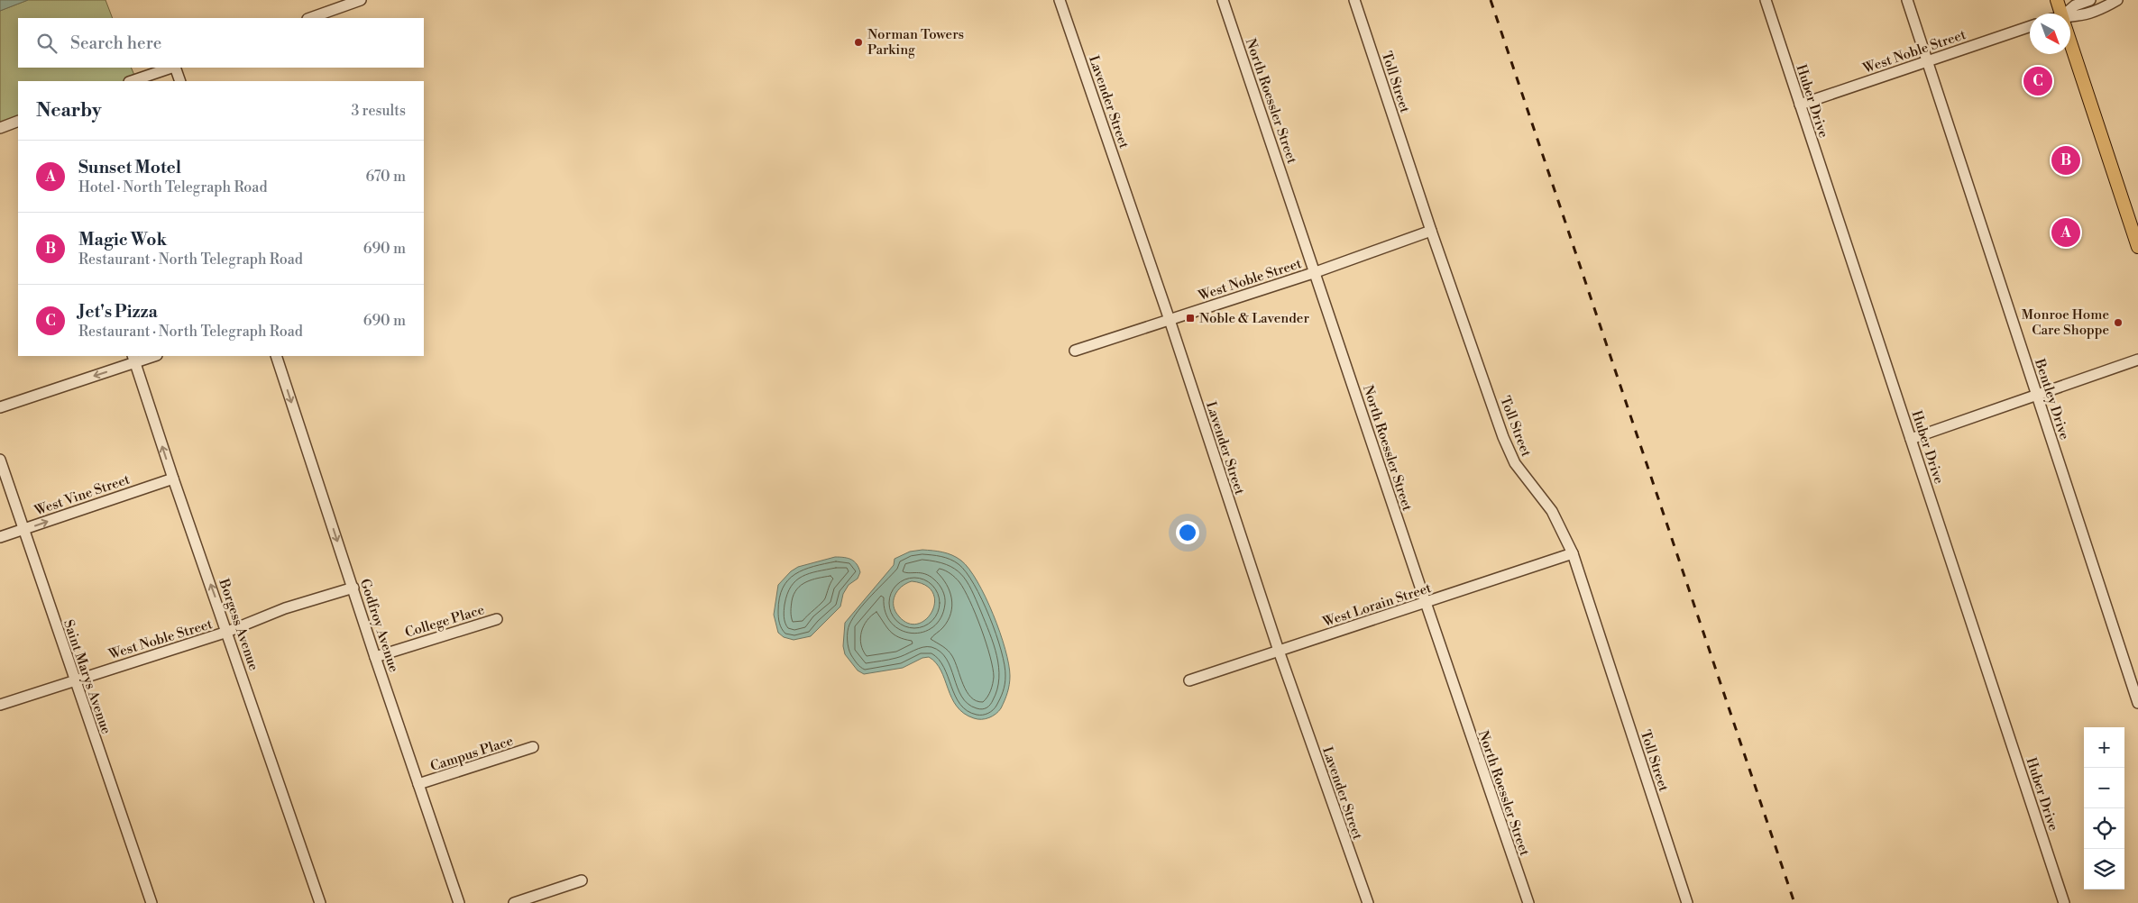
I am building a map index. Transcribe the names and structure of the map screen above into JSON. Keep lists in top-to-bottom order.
{
  "streets": {
    "street": [
      "West Noble Street",
      "Toll Street",
      "North Roessler Street",
      "Huber Drive",
      "Lavender Street",
      "Bentley Drive",
      "West Vine Street",
      "West Lorain Street",
      "College Place",
      "Borgess Avenue",
      "Godfroy Avenue",
      "Saint Marys Avenue",
      "Campus Place"
    ]
  },
  "crossings": [
    ["West Noble Street", "Toll Street"],
    ["West Noble Street", "North Roessler Street"],
    ["West Noble Street", "Huber Drive"],
    ["West Noble Street", "Lavender Street"],
    ["West Noble Street", "Bentley Drive"],
    ["West Noble Street", "Borgess Avenue"],
    ["West Noble Street", "Godfroy Avenue"],
    ["West Noble Street", "Saint Marys Avenue"],
    ["Toll Street", "West Lorain Street"],
    ["North Roessler Street", "West Lorain Street"],
    ["Lavender Street", "West Lorain Street"],
    ["West Vine Street", "Borgess Avenue"],
    ["West Vine Street", "Saint Marys Avenue"],
    ["College Place", "Godfroy Avenue"],
    ["Godfroy Avenue", "Campus Place"]
  ],
  "one_way": ["West Vine Street", "Borgess Avenue", "Godfroy Avenue"],
  "places": {
    "other": ["Norman Towers Parking", "Monroe Home Care Shoppe"],
    "transit": ["Noble & Lavender"]
  },
  "north": "bottom right",
  "page": {
    "search": "Search here",
    "pins": ["C", "B", "A"],
    "heading": ["Nearby", "3 results"],
    "list": [
      {
        "mark": "A",
        "name": "Sunset Motel",
        "note": "Hotel · North Telegraph Road",
        "value": "670 m"
      },
      {
        "mark": "B",
        "name": "Magic Wok",
        "note": "Restaurant · North Telegraph Road",
        "value": "690 m"
      },
      {
        "mark": "C",
        "name": "Jet's Pizza",
        "note": "Restaurant · North Telegraph Road",
        "value": "690 m"
      }
    ],
    "map_buttons": ["+", "−"]
  }
}
